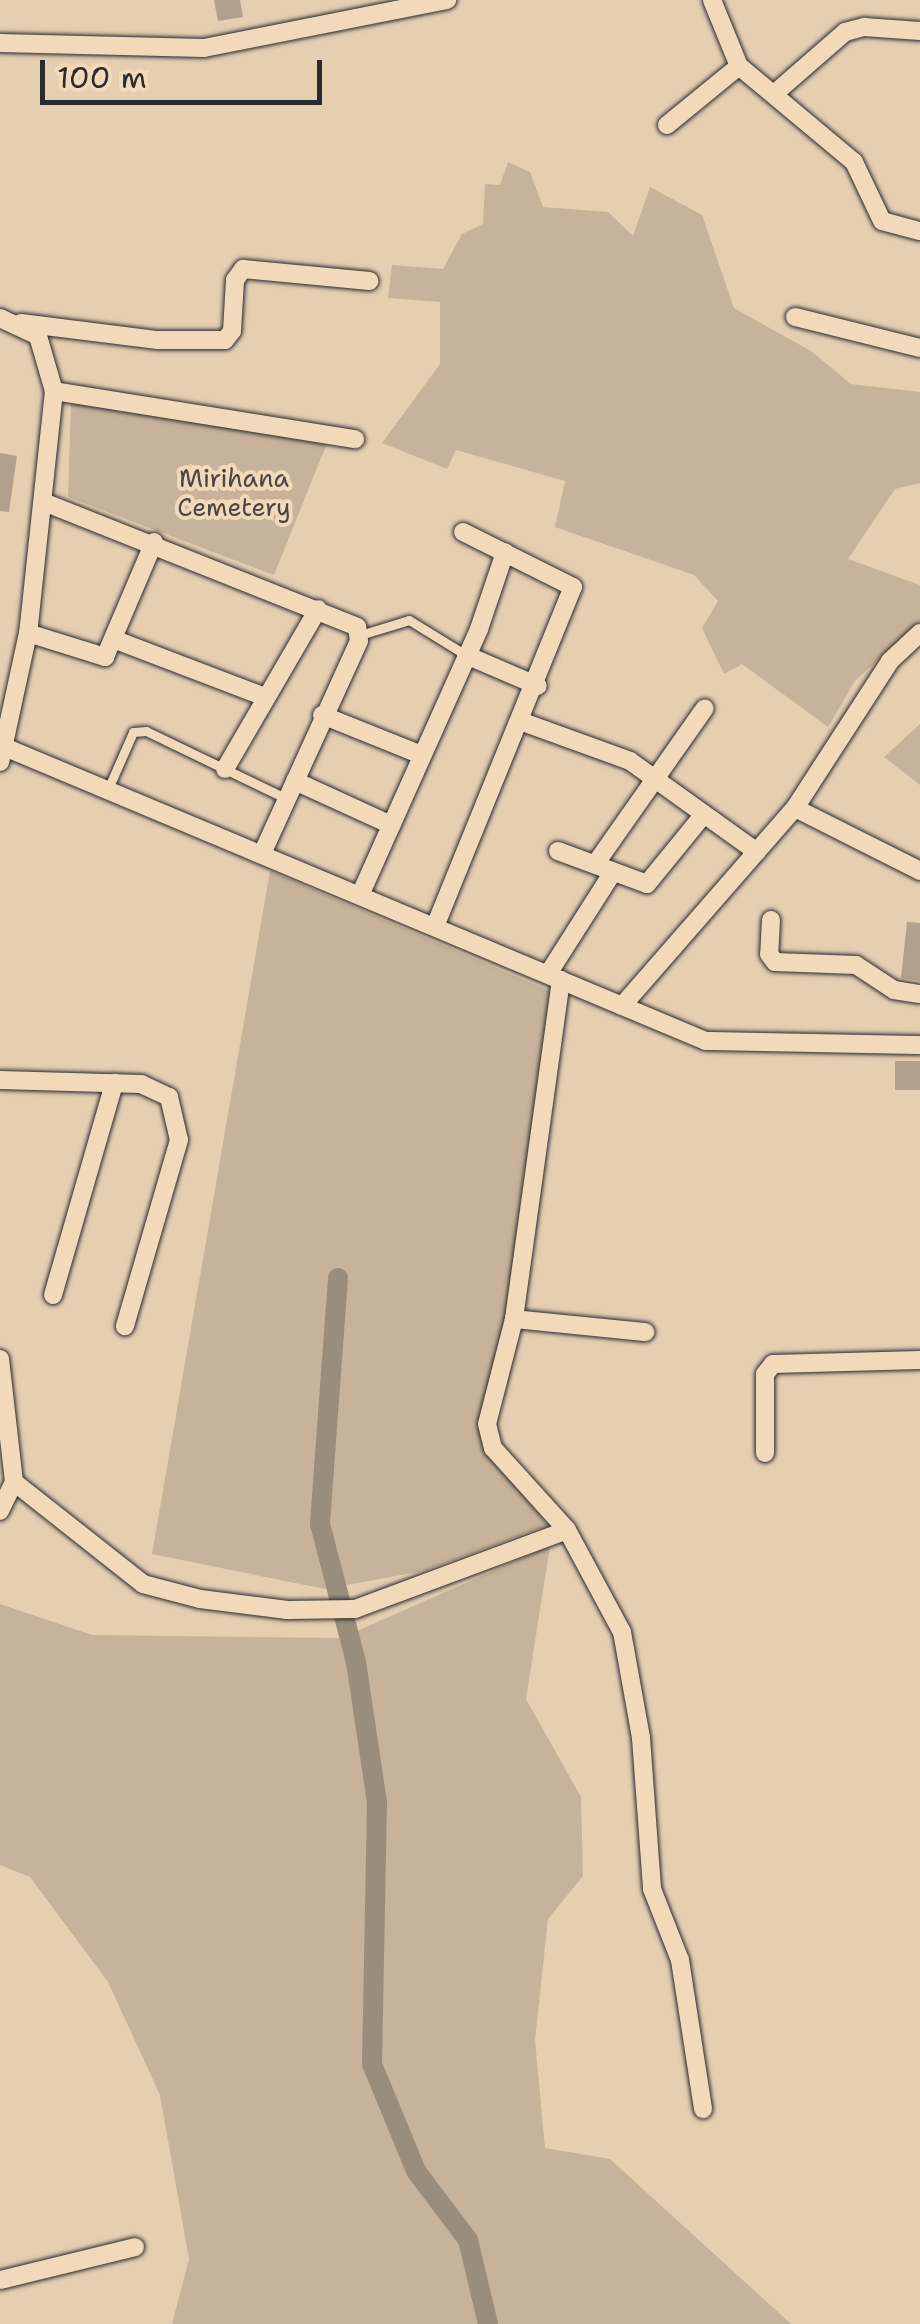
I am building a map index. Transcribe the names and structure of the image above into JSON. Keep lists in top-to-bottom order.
{
  "parks": ["Mirihana Cemetery"],
  "scale_bar": "100 m"
}
